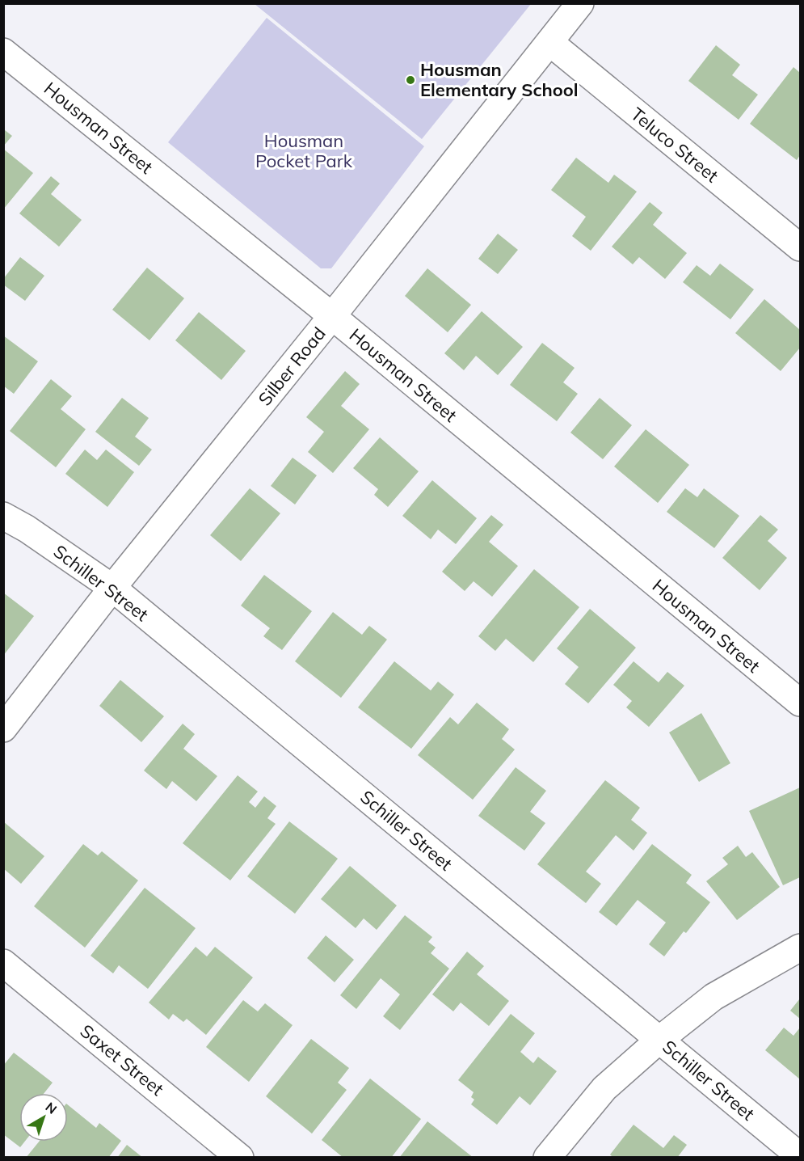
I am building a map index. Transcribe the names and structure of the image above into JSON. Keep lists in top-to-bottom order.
{
  "streets": {
    "street": [
      "Housman Street",
      "Teluco Street",
      "Silber Road",
      "Schiller Street",
      "Saxet Street"
    ]
  },
  "crossings": [
    ["Housman Street", "Silber Road"],
    ["Teluco Street", "Silber Road"],
    ["Silber Road", "Schiller Street"]
  ],
  "parks": ["Housman Pocket Park"],
  "places": ["Housman Elementary School"],
  "north": "top right"
}
